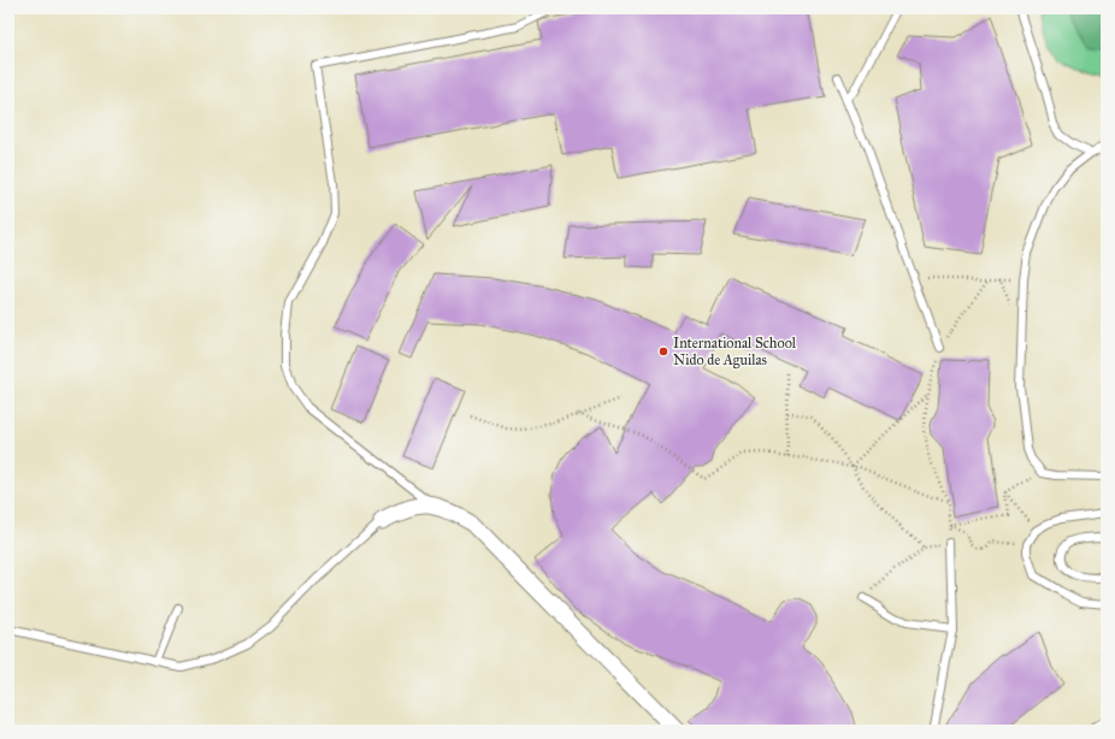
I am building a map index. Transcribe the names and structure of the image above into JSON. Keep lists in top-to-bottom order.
{
  "places": ["International School Nido de Aguilas"]
}
